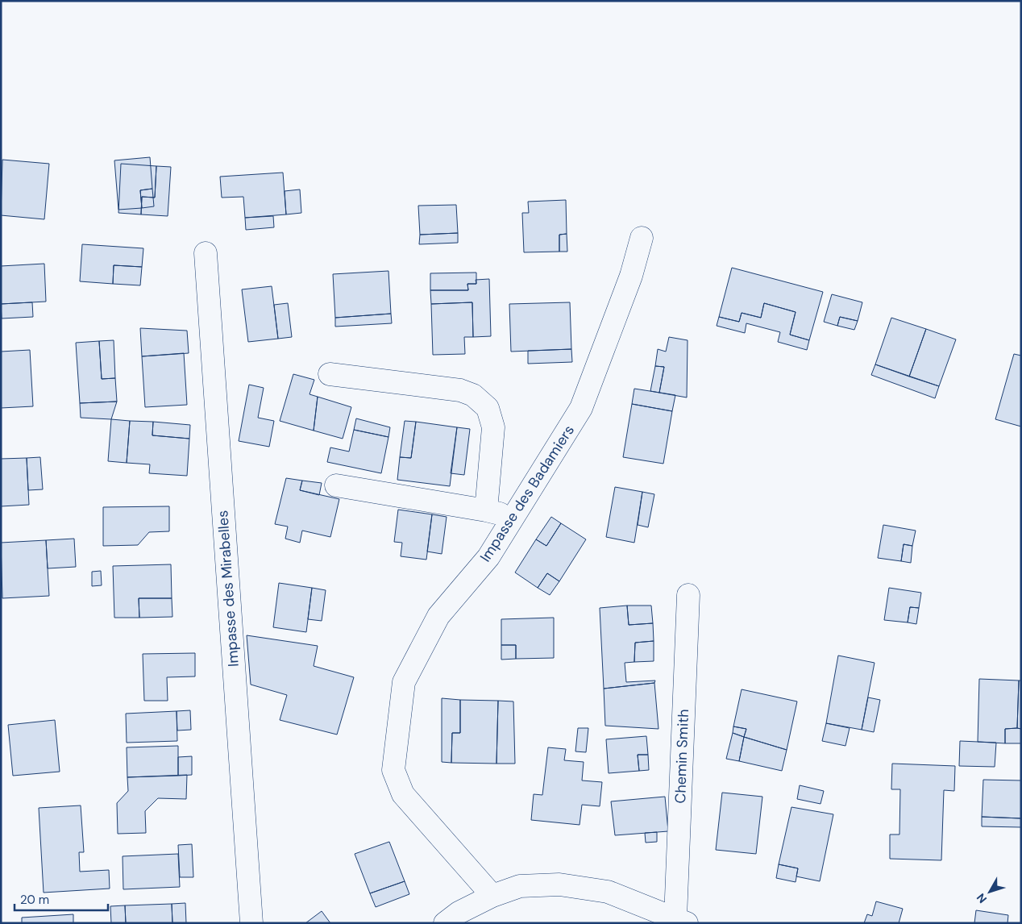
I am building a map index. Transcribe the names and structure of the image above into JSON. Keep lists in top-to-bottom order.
{
  "streets": {
    "street": ["Impasse des Badamiers", "Impasse des Mirabelles", "Chemin Smith"]
  },
  "scale_bar": "20 m",
  "north": "bottom left"
}
